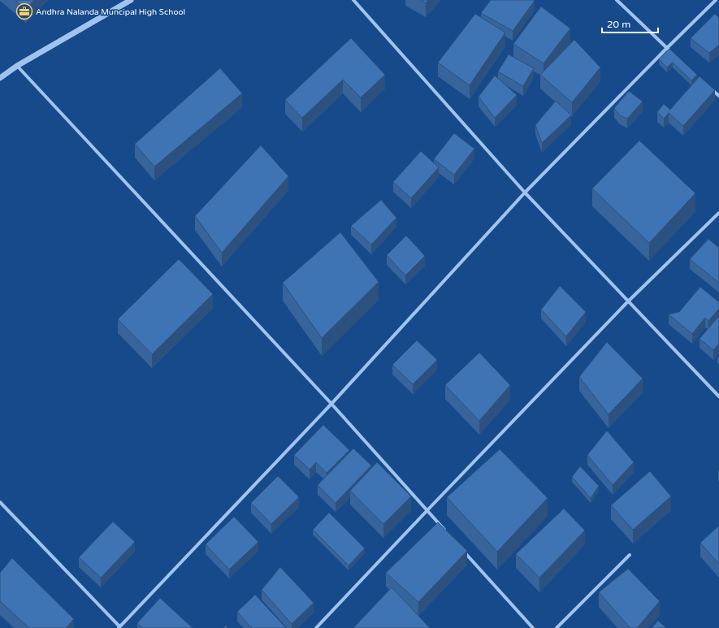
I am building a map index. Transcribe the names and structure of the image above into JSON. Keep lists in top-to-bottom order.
{
  "places": {
    "office": ["Andhra Nalanda Muncipal High School"]
  },
  "scale_bar": "20 m"
}
